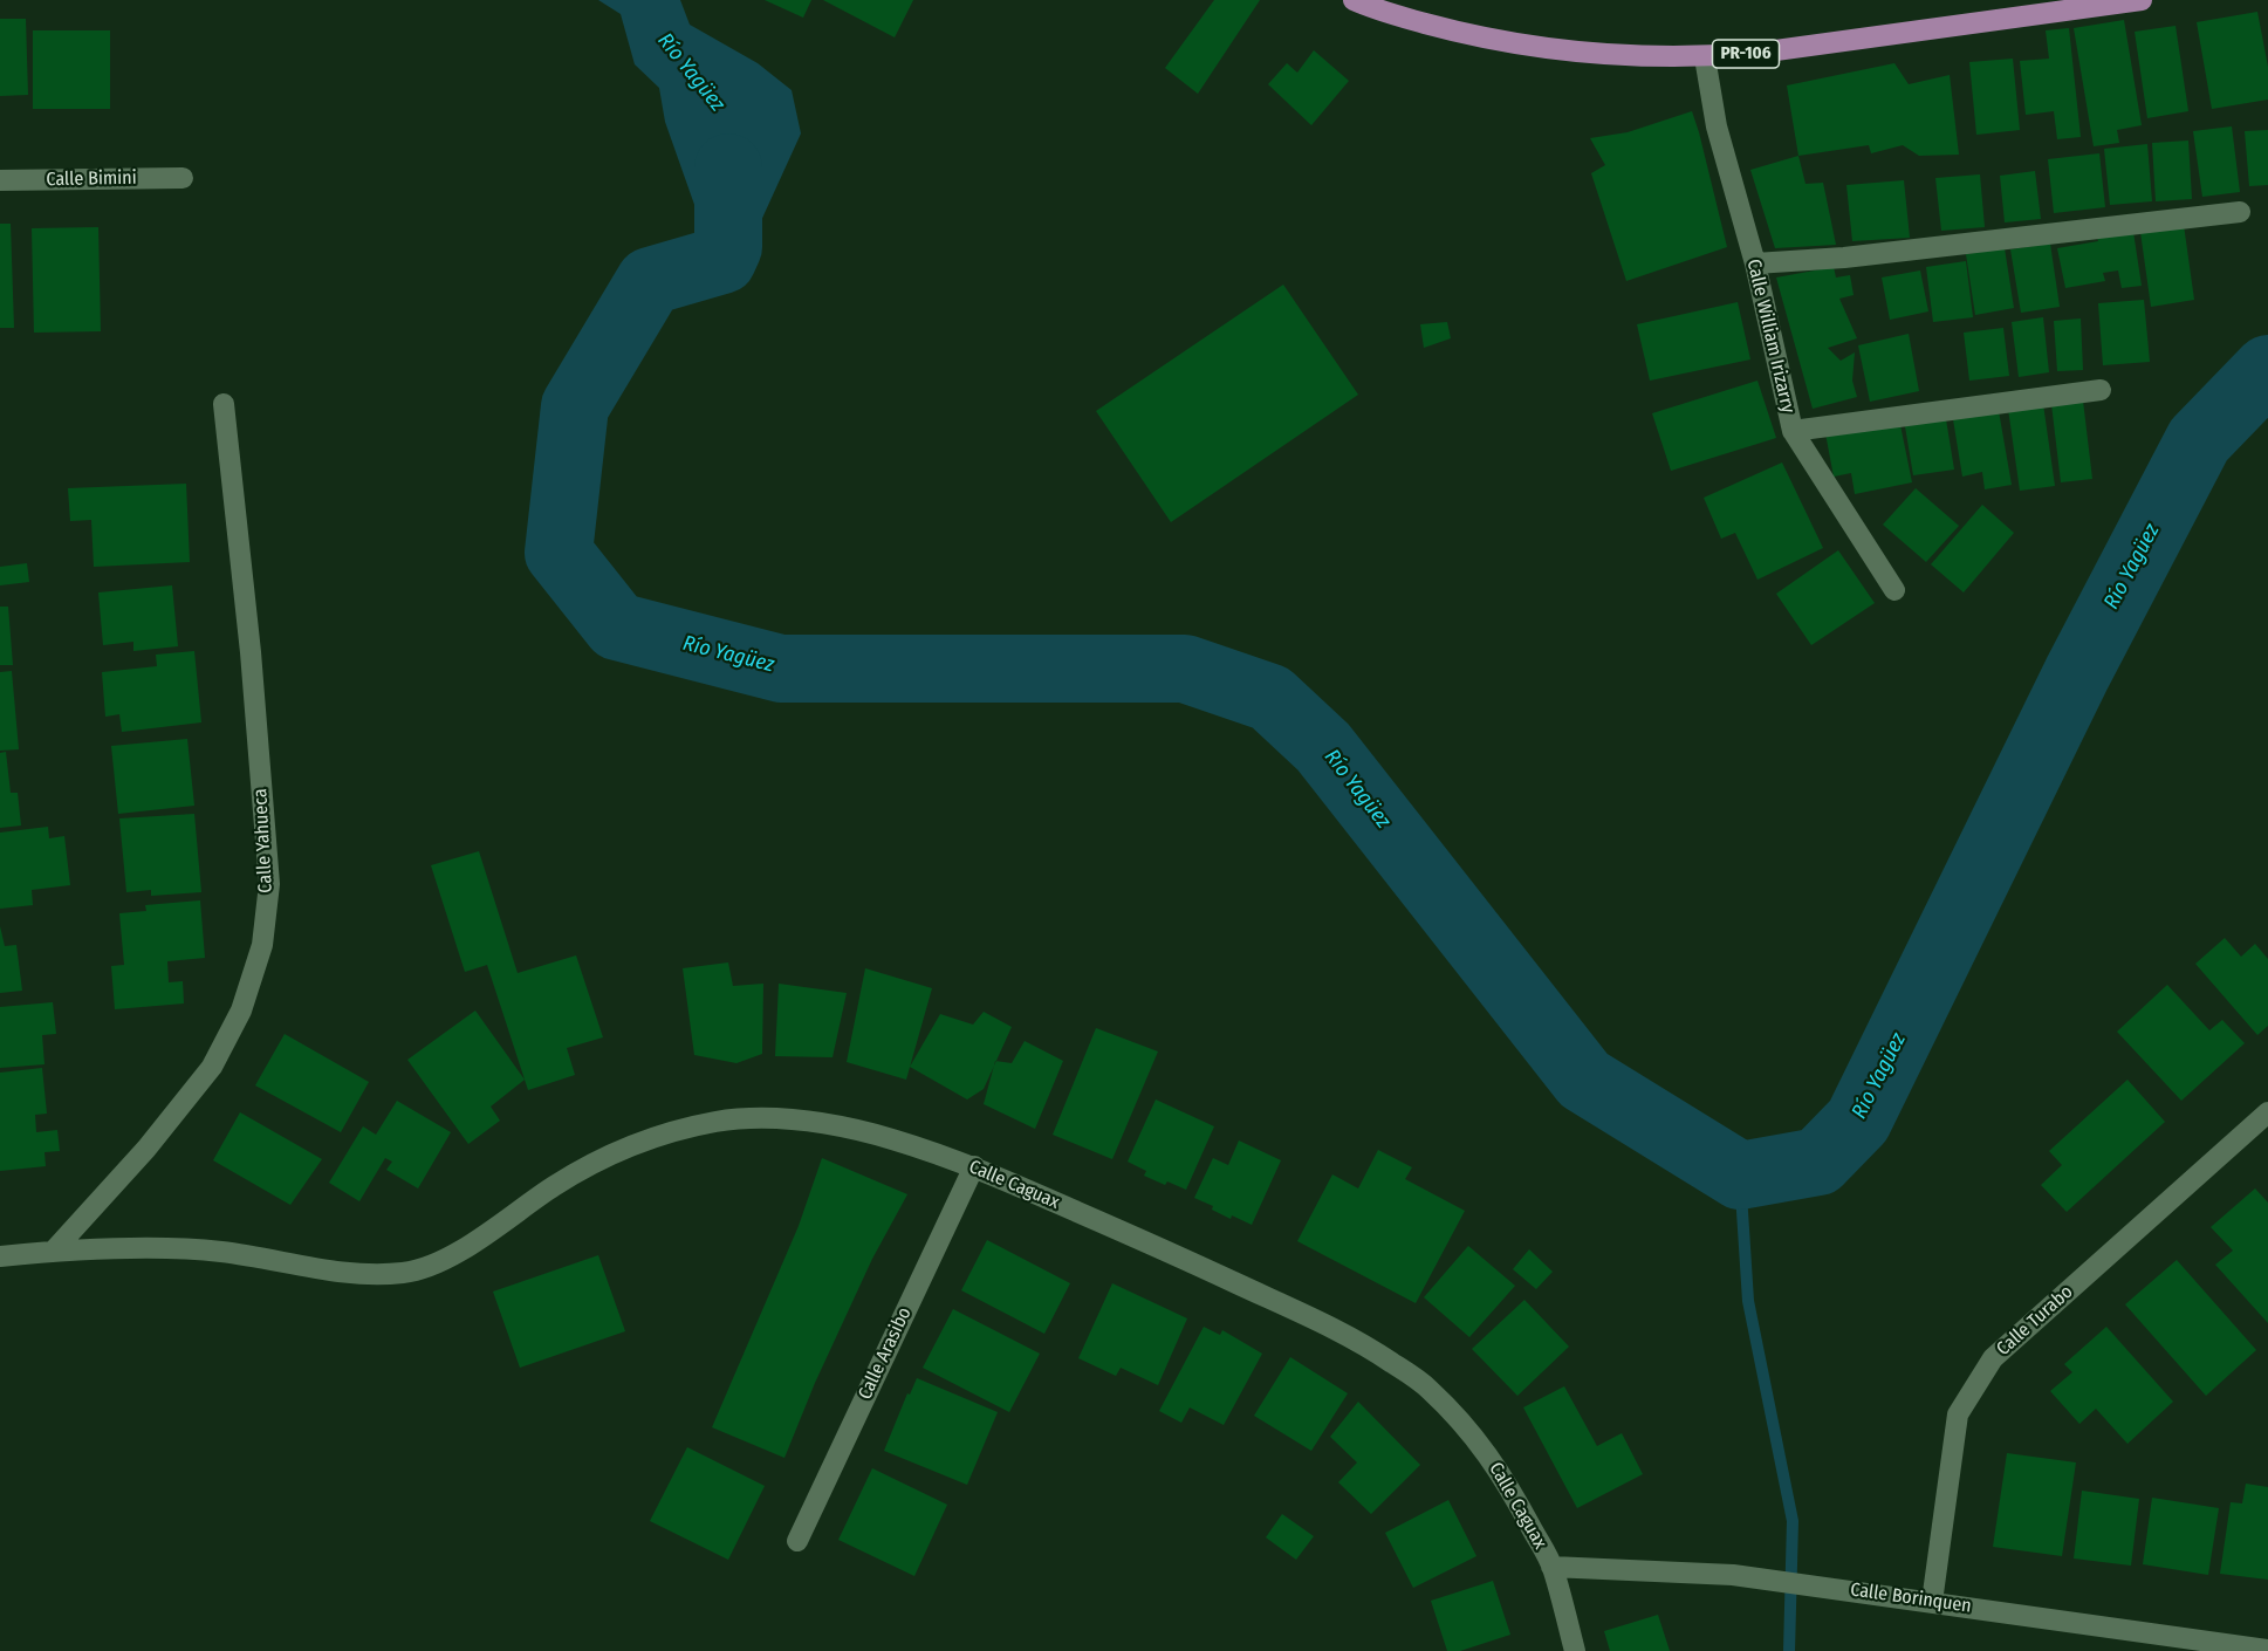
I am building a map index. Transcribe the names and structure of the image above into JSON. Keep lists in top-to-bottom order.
{
  "streets": {
    "main road": ["PR-106"],
    "street": [
      "Calle Bimini",
      "Calle William Irizarry",
      "Calle Yahueca",
      "Calle Caguax",
      "Calle Turabo",
      "Calle Arasibo",
      "Calle Borinquen"
    ]
  },
  "crossings": [
    ["PR-106", "Calle William Irizarry"],
    ["Calle Yahueca", "Calle Caguax"],
    ["Calle Caguax", "Calle Arasibo"],
    ["Calle Caguax", "Calle Borinquen"],
    ["Calle Turabo", "Calle Borinquen"]
  ],
  "water": ["Río Yagüez"]
}
